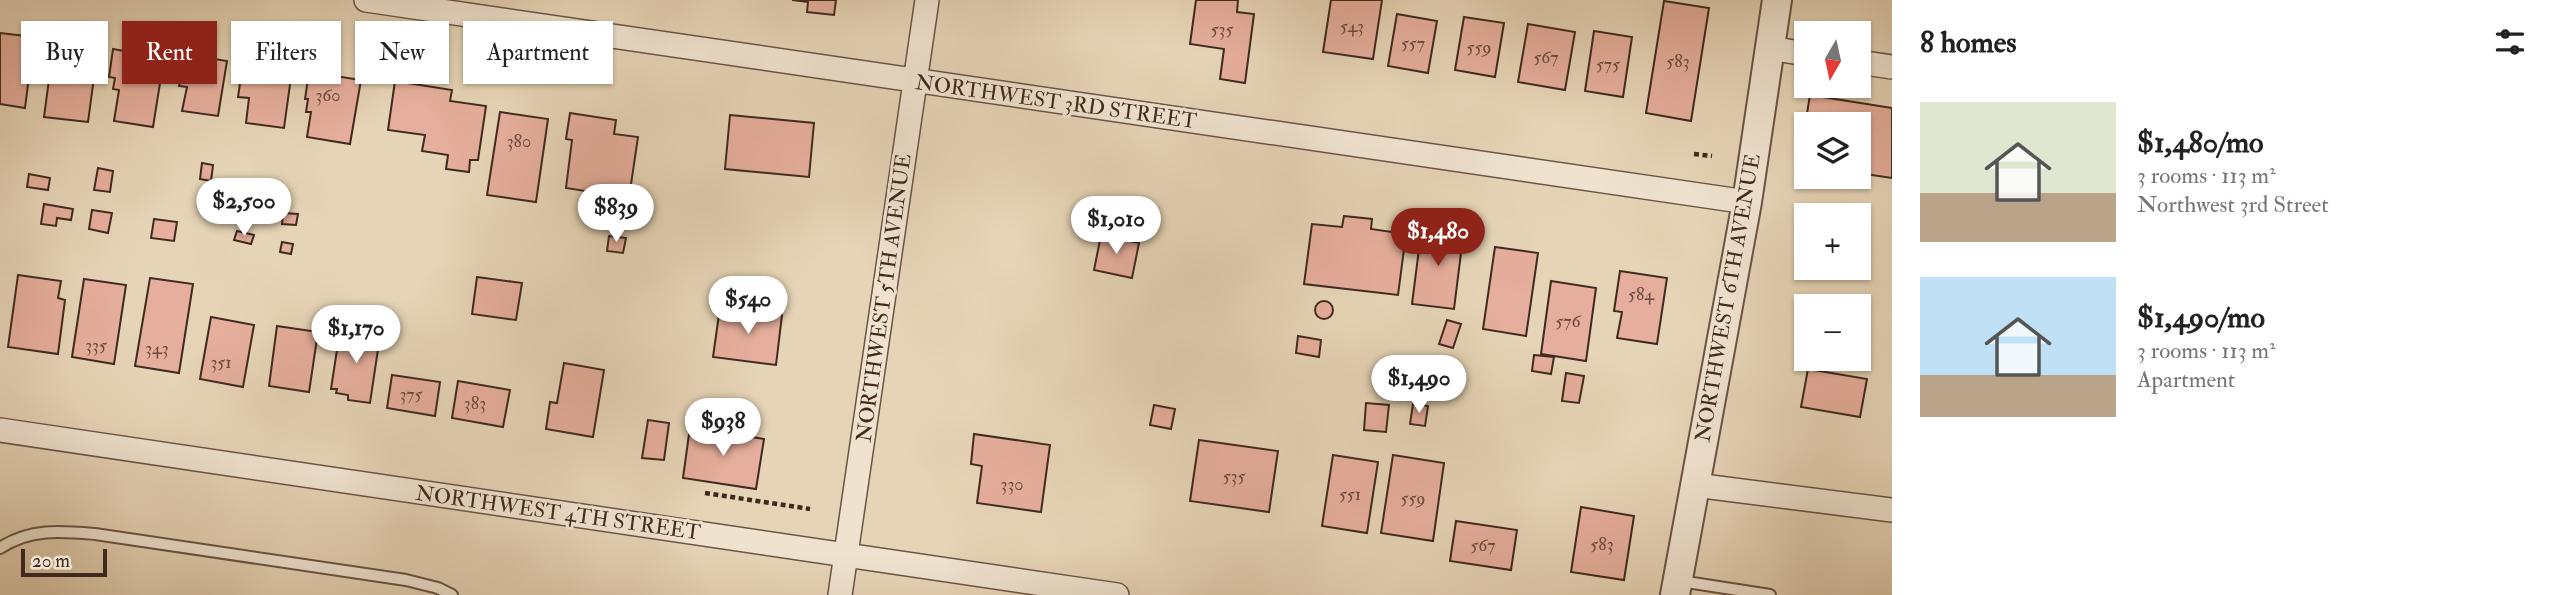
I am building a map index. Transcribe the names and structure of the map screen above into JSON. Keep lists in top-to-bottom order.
{
  "streets": {
    "street": [
      "NORTHWEST 3RD STREET",
      "NORTHWEST 5TH AVENUE",
      "NORTHWEST 6TH AVENUE",
      "NORTHWEST 4TH STREET"
    ]
  },
  "crossings": [
    ["NORTHWEST 3RD STREET", "NORTHWEST 5TH AVENUE"],
    ["NORTHWEST 3RD STREET", "NORTHWEST 6TH AVENUE"],
    ["NORTHWEST 5TH AVENUE", "NORTHWEST 4TH STREET"]
  ],
  "house_numbers": [
    "543",
    "535",
    "557",
    "559",
    "567",
    "583",
    "575",
    "360",
    "380",
    "584",
    "576",
    "335",
    "343",
    "351",
    "375",
    "383",
    "535",
    "330",
    "551",
    "559",
    "583",
    "567"
  ],
  "scale_bar": "20 m",
  "north": "bottom",
  "page": {
    "heading": "8 homes",
    "map_buttons": ["+", "−"],
    "chip": [
      "Buy",
      "Rent",
      "Filters",
      "New",
      "Apartment"
    ],
    "list": [
      {
        "name": "$1,480/mo",
        "note": "3 rooms · 113 m² · Northwest 3rd Street"
      },
      {
        "name": "$1,490/mo",
        "note": "3 rooms · 113 m² · Apartment"
      }
    ],
    "price": [
      "$2,500",
      "$839",
      "$1,010",
      "$1,480",
      "$540",
      "$1,170",
      "$1,490",
      "$938"
    ],
    "scale": "20 m"
  }
}
